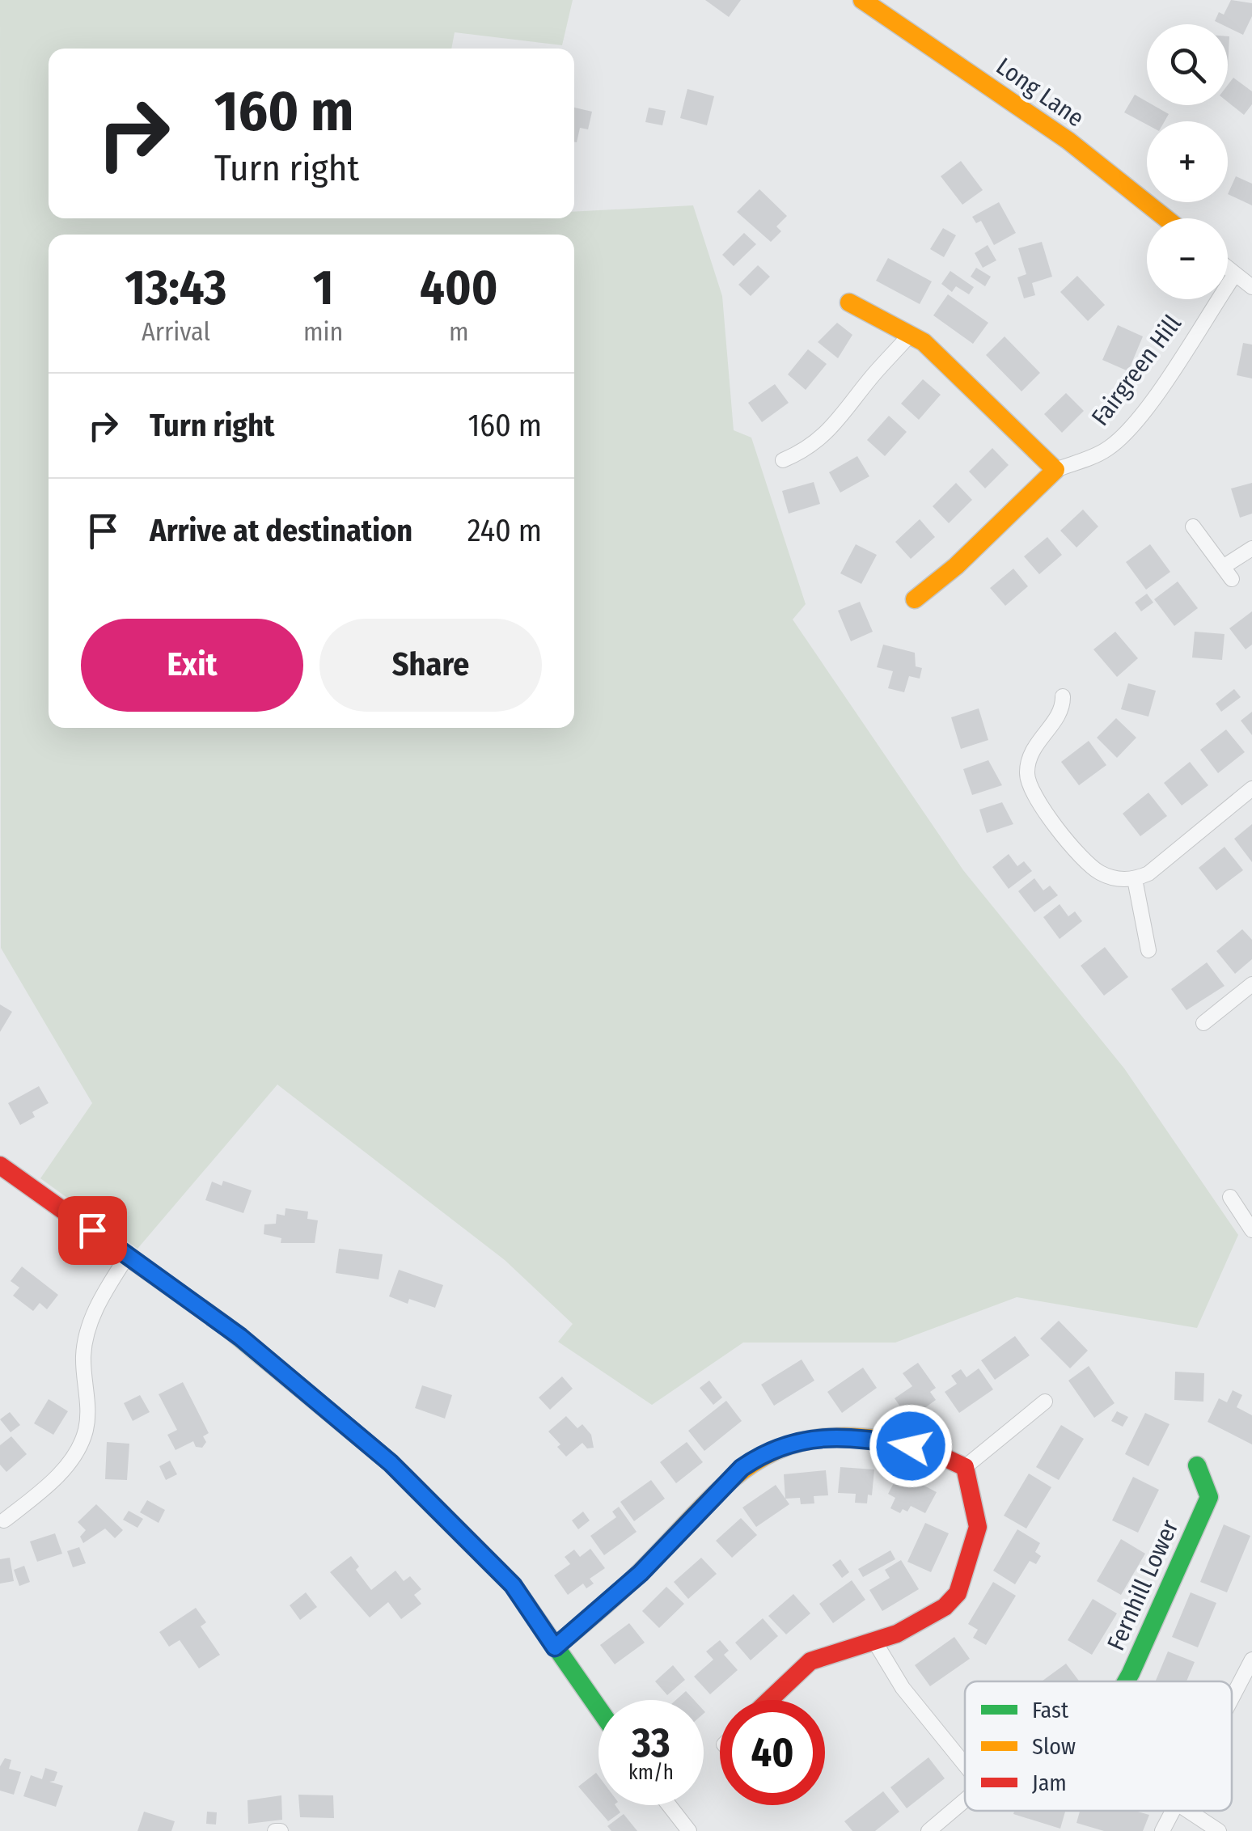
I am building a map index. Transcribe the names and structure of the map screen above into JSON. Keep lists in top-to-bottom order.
{
  "streets": {
    "street": ["Long Lane", "Fairgreen Hill", "Fernhill Lower"]
  },
  "legend": ["Fast", "Slow", "Jam"],
  "page": {
    "map_buttons": ["+", "−"],
    "turn": ["160 m", "Turn right"],
    "eta": [
      "13:43",
      "Arrival",
      "1",
      "min",
      "400",
      "m"
    ],
    "list": [
      {
        "name": "Turn right",
        "value": "160 m"
      },
      {
        "name": "Arrive at destination",
        "value": "240 m"
      }
    ],
    "buttons": ["Exit", "Share"],
    "speed": "33 km/h",
    "limit": "40"
  }
}
